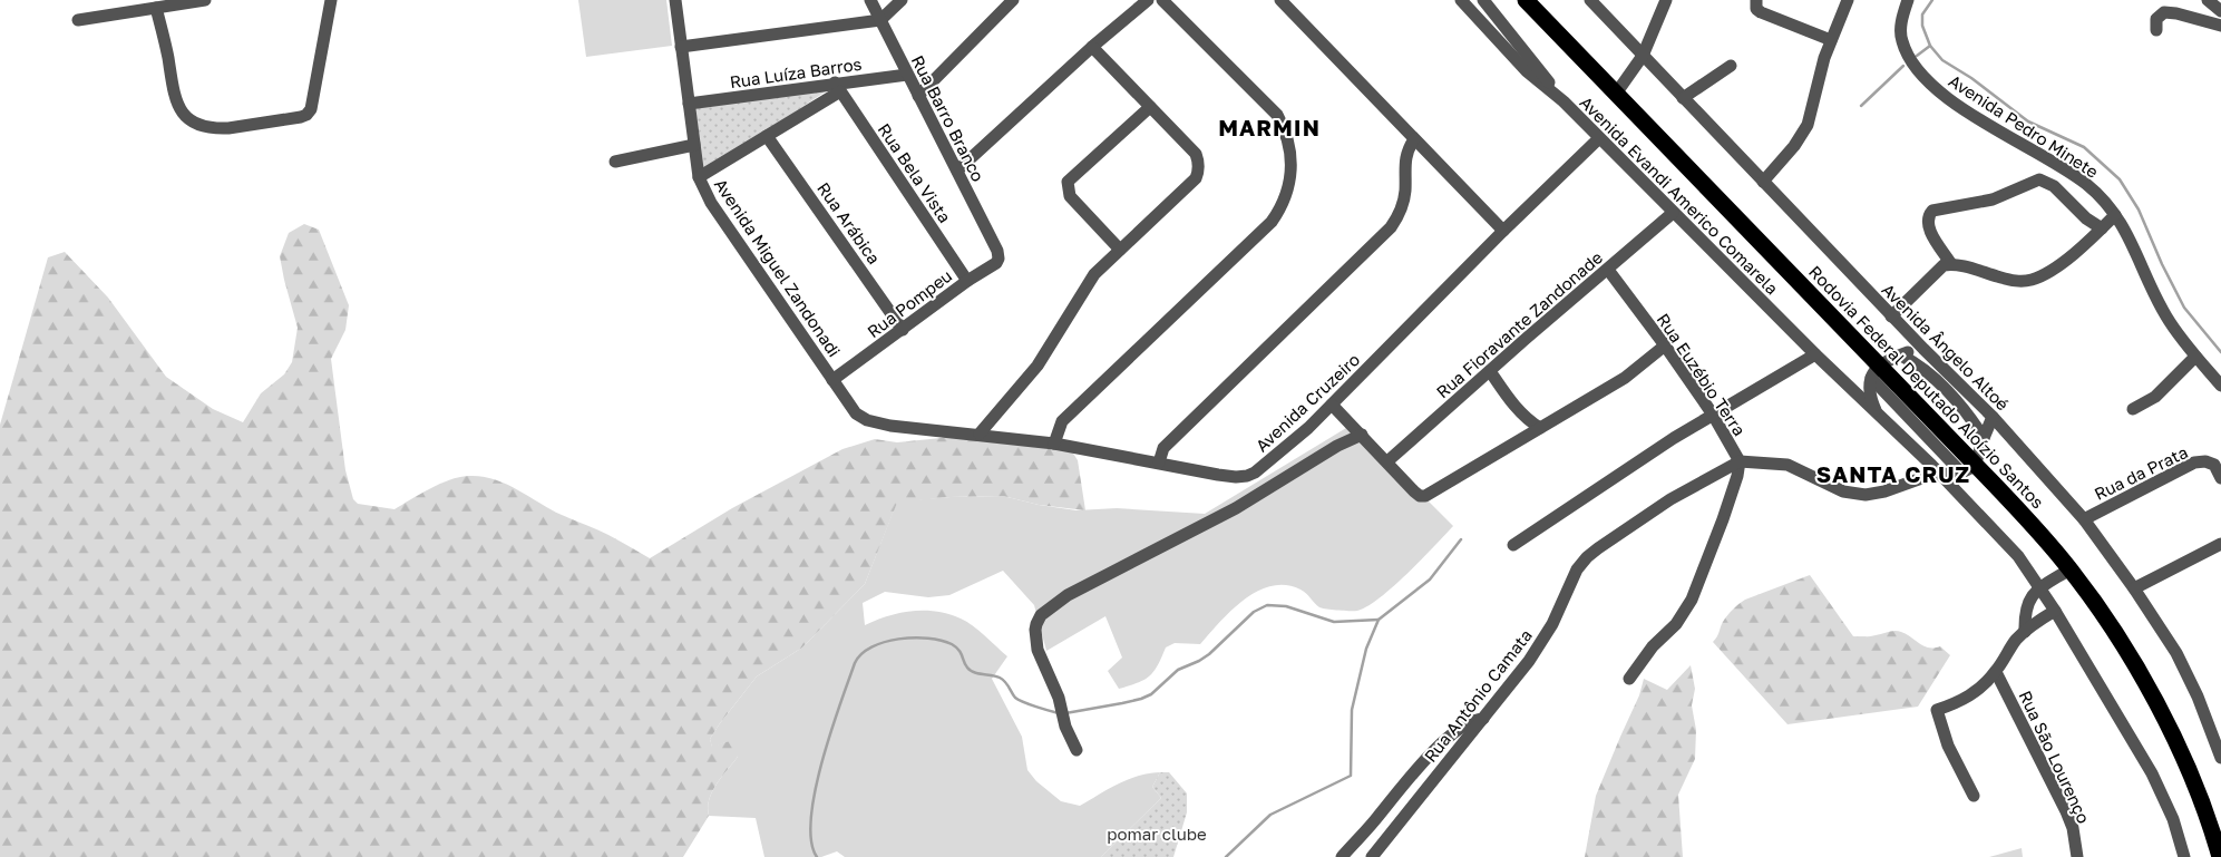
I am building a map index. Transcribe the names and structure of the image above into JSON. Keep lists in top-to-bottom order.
{
  "streets": {
    "highway": ["Rodovia Federal Deputado Aloízio Santos"],
    "street": [
      "Rua Luíza Barros",
      "Rua Barro Branco",
      "Avenida Pedro Minete",
      "Rua Bela Vista",
      "Avenida Evandi Americo Comarela",
      "Rua Arábica",
      "Avenida Miguel Zandonadi",
      "Rua Pompeu",
      "Rua Fioravante Zandonade",
      "Avenida Ângelo Altoé",
      "Rua Euzébio Terra",
      "Avenida Cruzeiro",
      "Rua da Prata",
      "Rua Antônio Camata",
      "Rua São Lourenço"
    ]
  },
  "crossings": [
    ["Rua Luíza Barros", "Rua Barro Branco"],
    ["Rua Luíza Barros", "Rua Bela Vista"],
    ["Rua Luíza Barros", "Avenida Miguel Zandonadi"],
    ["Rua Barro Branco", "Rua Pompeu"],
    ["Rua Bela Vista", "Rua Pompeu"],
    ["Avenida Evandi Americo Comarela", "Rua Fioravante Zandonade"],
    ["Avenida Evandi Americo Comarela", "Avenida Cruzeiro"],
    ["Rua Arábica", "Rua Pompeu"],
    ["Avenida Miguel Zandonadi", "Rua Pompeu"],
    ["Avenida Miguel Zandonadi", "Avenida Cruzeiro"],
    ["Rua Fioravante Zandonade", "Rua Euzébio Terra"],
    ["Avenida Ângelo Altoé", "Rua da Prata"],
    ["Rua Euzébio Terra", "Rua Antônio Camata"]
  ],
  "districts": ["MARMIN", "SANTA CRUZ"],
  "parks": ["pomar clube"]
}
